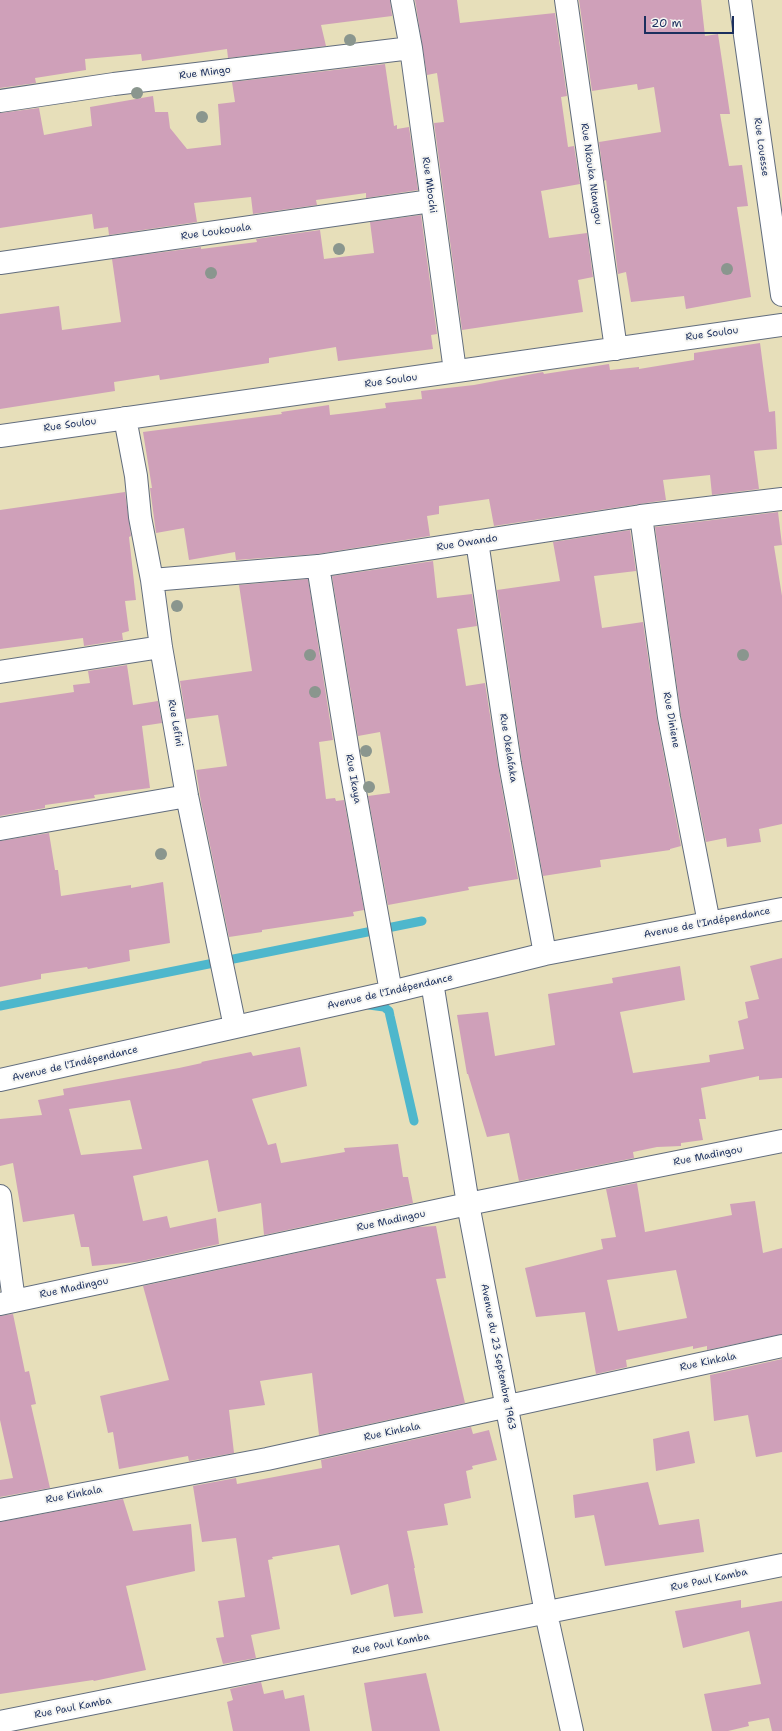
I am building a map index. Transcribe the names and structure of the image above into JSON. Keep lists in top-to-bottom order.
{
  "streets": {
    "street": [
      "Rue Mingo",
      "Rue Louesse",
      "Rue Nkouka Ntangou",
      "Rue Mbochi",
      "Rue Loukouala",
      "Rue Soulou",
      "Rue Owando",
      "Rue Diniene",
      "Rue Lefini",
      "Rue Okelafaka",
      "Rue Ikaya",
      "Avenue de l'Indépendance",
      "Rue Madingou",
      "Avenue du 23 Septembre 1963",
      "Rue Kinkala",
      "Rue Paul Kamba"
    ]
  },
  "crossings": [
    ["Rue Mingo", "Rue Mbochi"],
    ["Rue Nkouka Ntangou", "Rue Soulou"],
    ["Rue Mbochi", "Rue Loukouala"],
    ["Rue Mbochi", "Rue Soulou"],
    ["Rue Soulou", "Rue Lefini"],
    ["Rue Owando", "Rue Diniene"],
    ["Rue Owando", "Rue Lefini"],
    ["Rue Owando", "Rue Okelafaka"],
    ["Rue Owando", "Rue Ikaya"],
    ["Rue Diniene", "Avenue de l'Indépendance"],
    ["Rue Lefini", "Avenue de l'Indépendance"],
    ["Rue Okelafaka", "Avenue de l'Indépendance"],
    ["Rue Ikaya", "Avenue de l'Indépendance"],
    ["Avenue de l'Indépendance", "Avenue du 23 Septembre 1963"],
    ["Rue Madingou", "Avenue du 23 Septembre 1963"],
    ["Avenue du 23 Septembre 1963", "Rue Kinkala"],
    ["Avenue du 23 Septembre 1963", "Rue Paul Kamba"]
  ],
  "scale_bar": "20 m"
}
